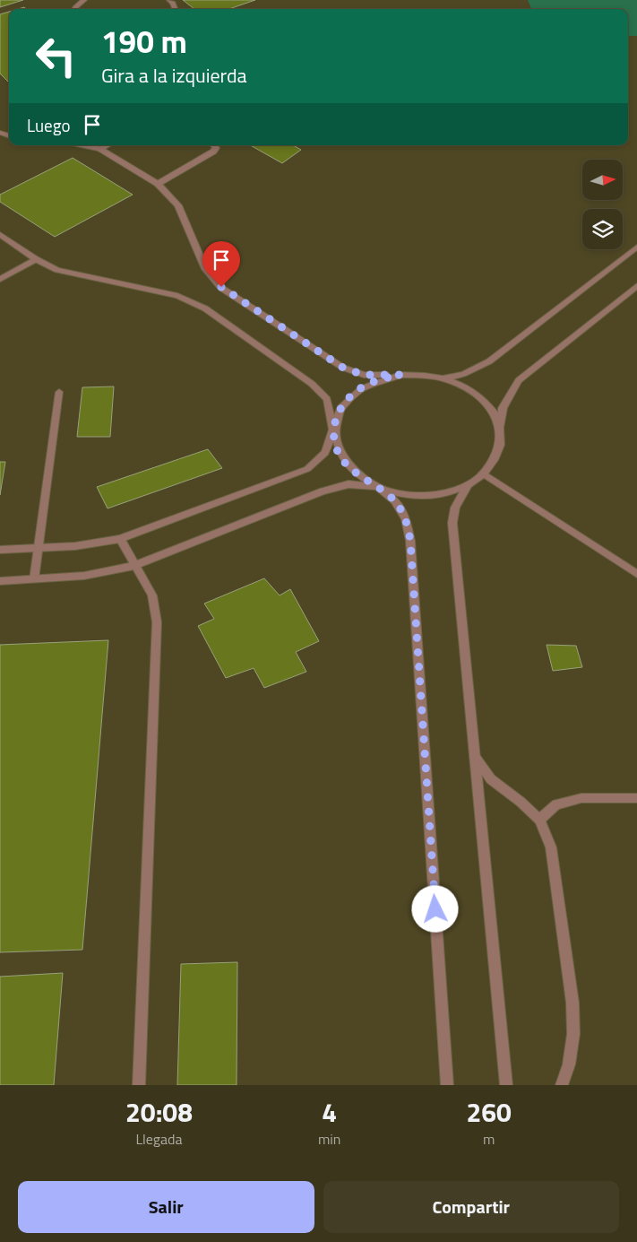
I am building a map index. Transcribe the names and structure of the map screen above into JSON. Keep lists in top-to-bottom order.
{
  "north": "right",
  "page": {
    "turn": ["190 m", "Gira a la izquierda"],
    "then": "Luego",
    "eta": [
      "20:08",
      "Llegada",
      "4",
      "min",
      "260",
      "m"
    ],
    "buttons": ["Salir", "Compartir"]
  }
}
